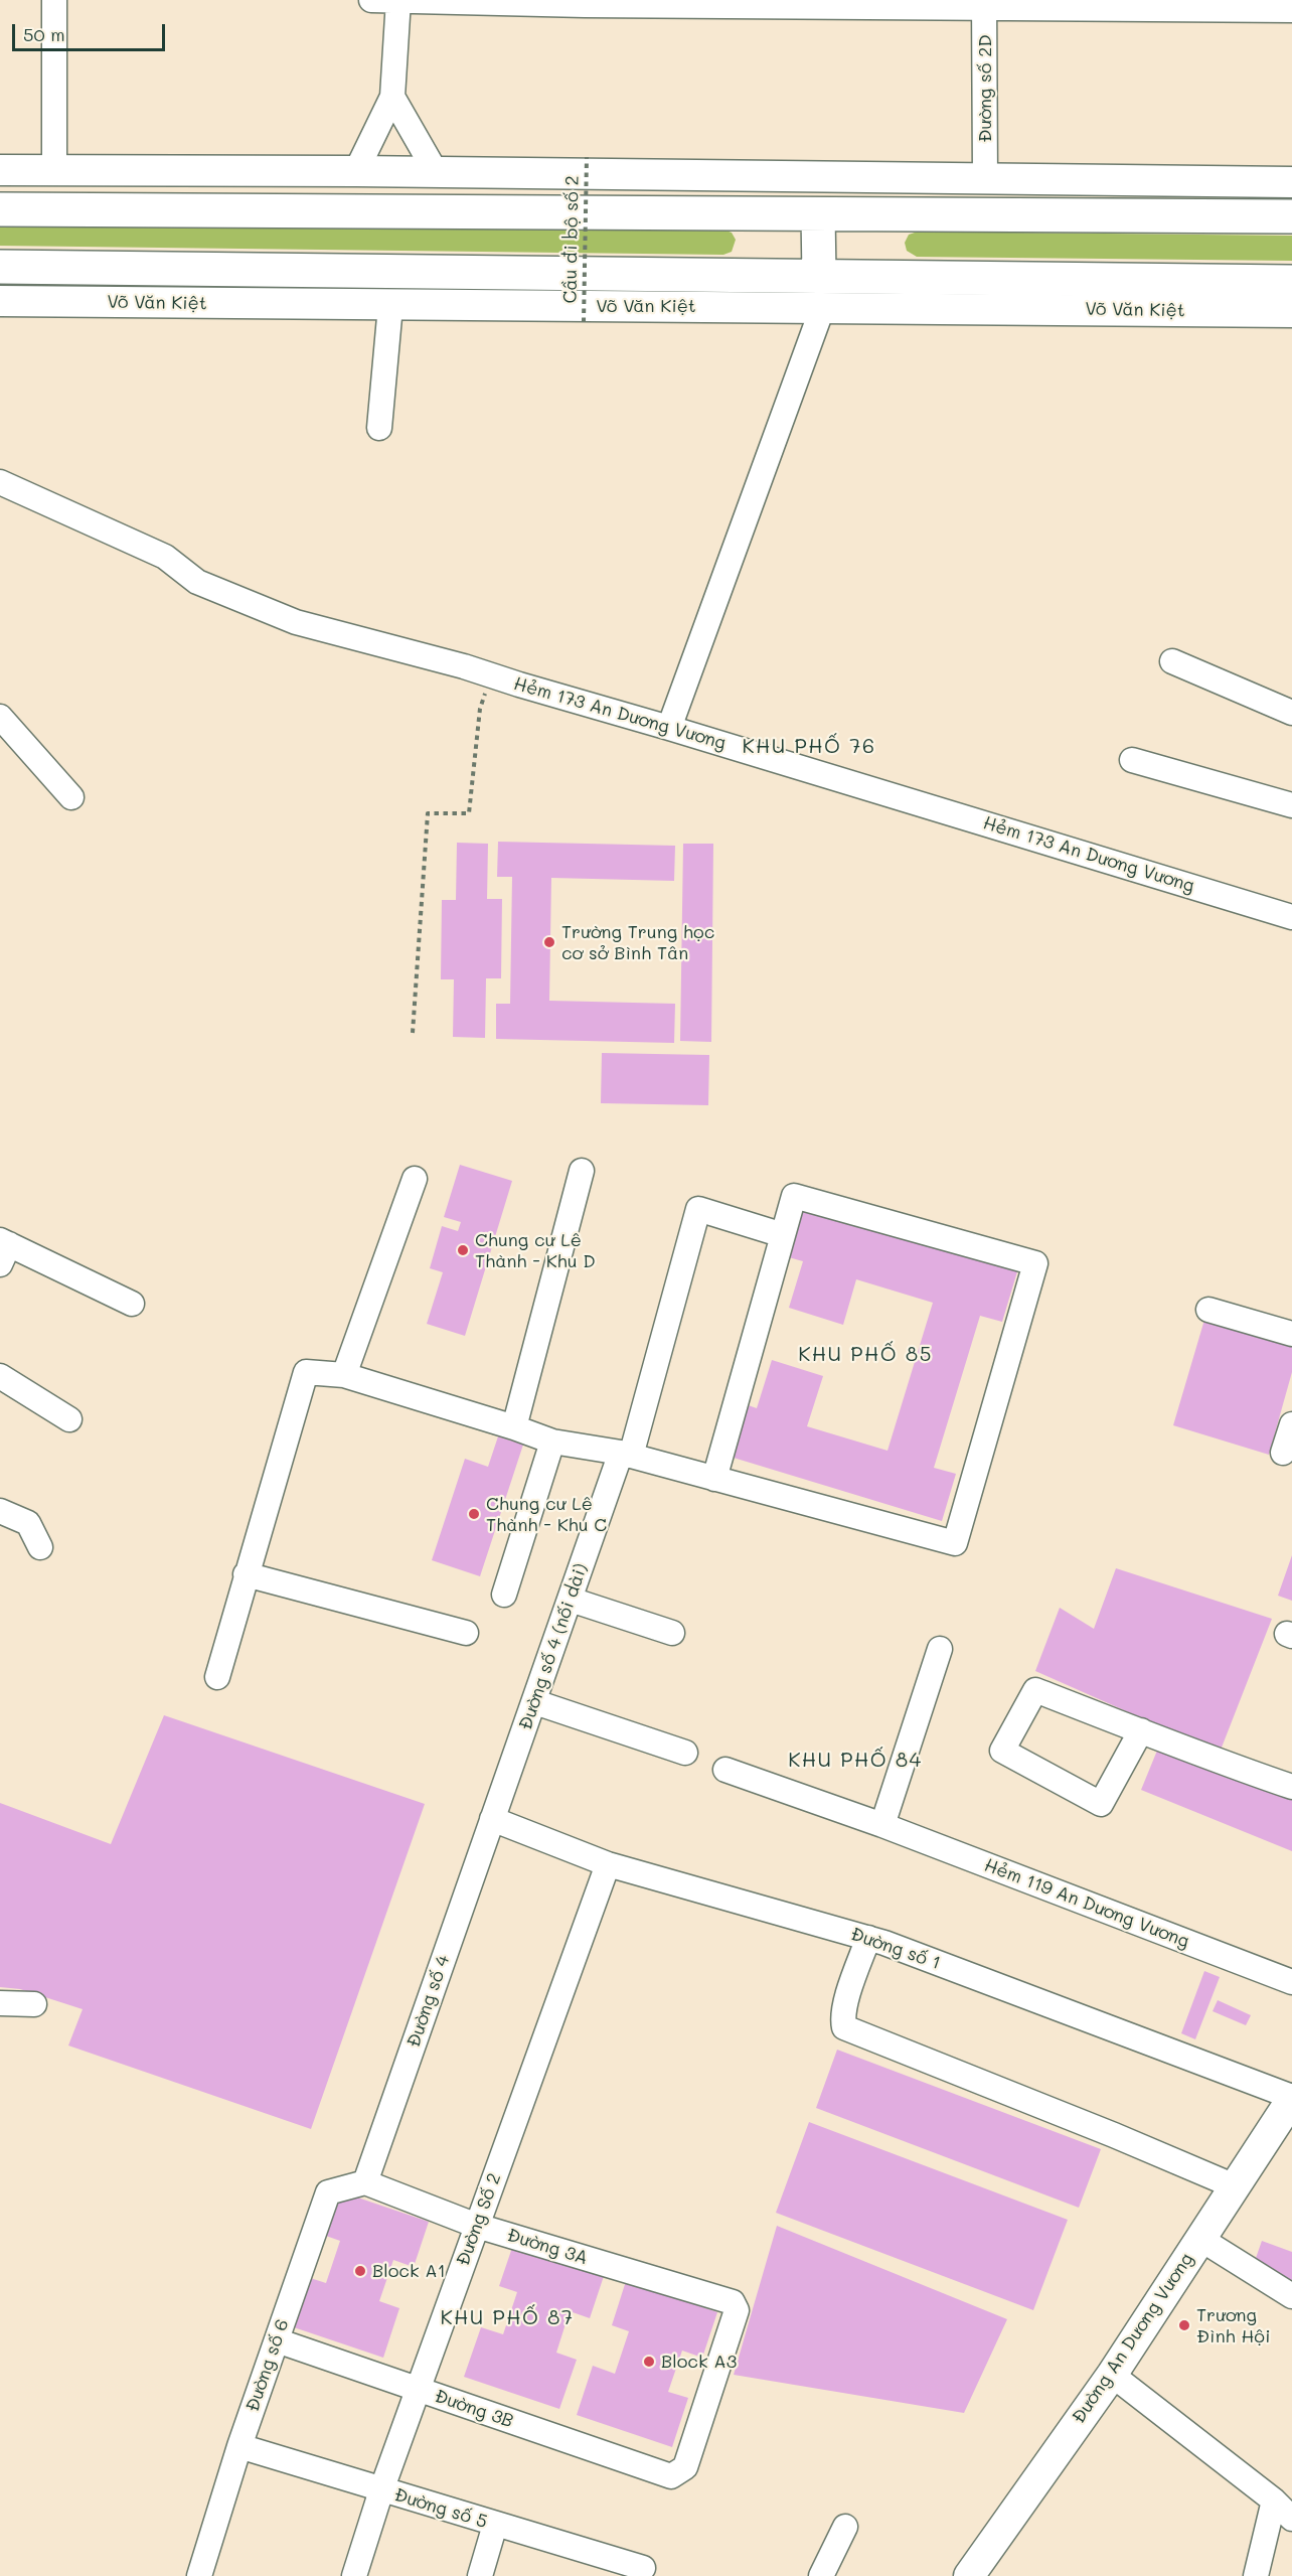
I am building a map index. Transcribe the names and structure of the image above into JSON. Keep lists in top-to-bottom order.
{
  "streets": {
    "highway": ["Võ Văn Kiệt"],
    "main road": ["Đường An Dương Vương"],
    "street": [
      "Đường số 2D",
      "Hẻm 173 An Dương Vương",
      "Đường số 4 (nối dài)",
      "Hẻm 119 An Dương Vương",
      "Đường số 1",
      "Đường số 4",
      "Đường Số 2",
      "Đường 3A",
      "Đường số 6",
      "Đường 3B",
      "Đường số 5"
    ],
    "path": ["Cầu đi bộ số 2"]
  },
  "crossings": [
    ["Đường số 4 (nối dài)", "Đường số 1"],
    ["Đường số 4 (nối dài)", "Đường số 4"],
    ["Đường số 1", "Đường số 4"],
    ["Đường số 1", "Đường Số 2"],
    ["Đường số 1", "Đường An Dương Vương"],
    ["Đường số 4", "Đường 3A"],
    ["Đường số 4", "Đường số 6"],
    ["Đường Số 2", "Đường 3A"],
    ["Đường Số 2", "Đường 3B"],
    ["Đường Số 2", "Đường số 5"],
    ["Đường 3A", "Đường số 6"],
    ["Đường 3A", "Đường 3B"],
    ["Đường số 6", "Đường 3B"],
    ["Đường số 6", "Đường số 5"]
  ],
  "districts": [
    "KHU PHỐ 76",
    "KHU PHỐ 85",
    "KHU PHỐ 84",
    "KHU PHỐ 87"
  ],
  "places": [
    "Trường Trung học cơ sở Bình Tân",
    "Chung cư Lê Thành - Khu D",
    "Chung cư Lê Thành - Khu C",
    "Block A1",
    "Trương Đình Hội",
    "Block A3"
  ],
  "scale_bar": "50 m"
}
